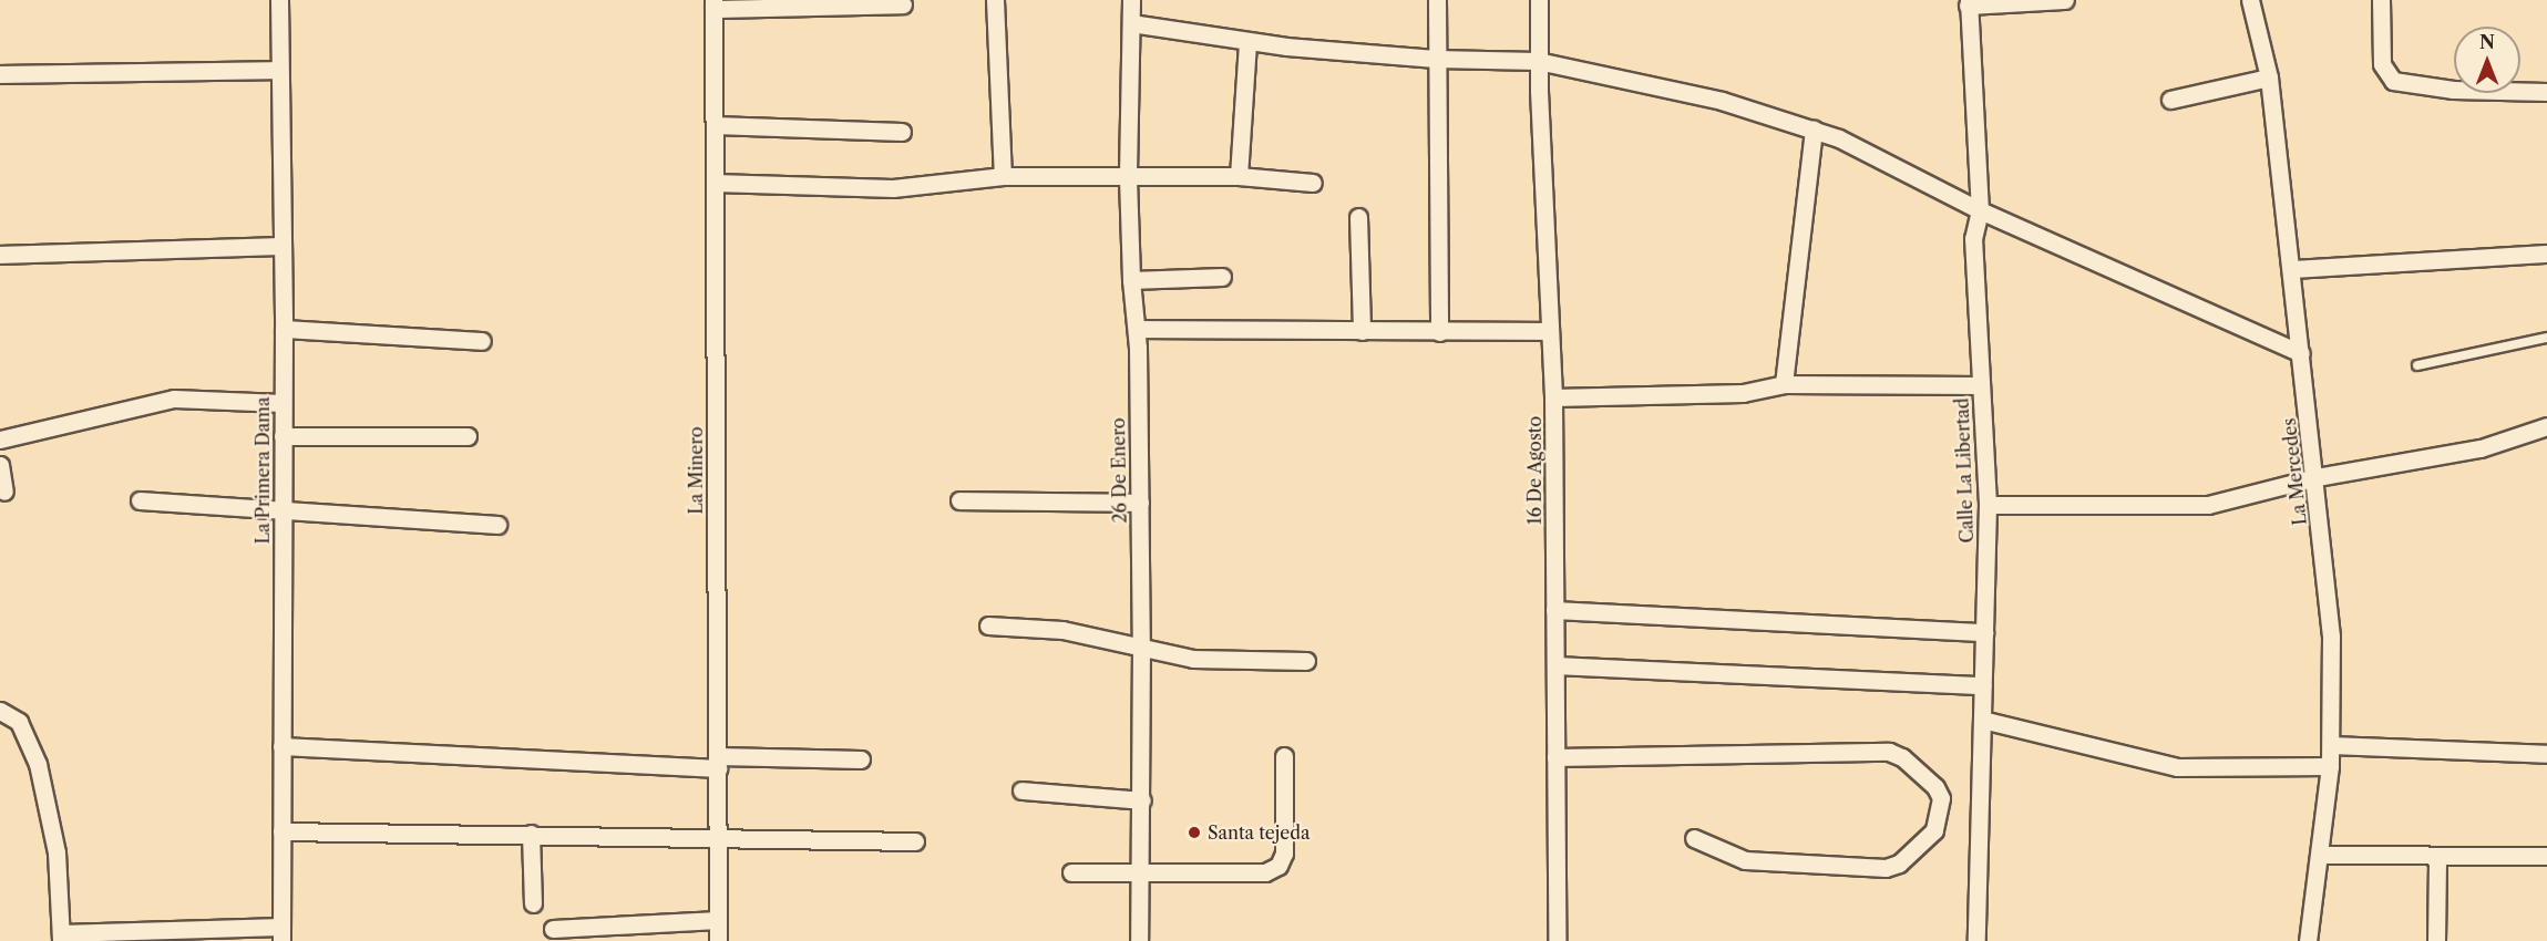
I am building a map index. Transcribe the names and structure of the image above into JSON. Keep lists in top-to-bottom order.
{
  "streets": {
    "street": [
      "La Primera Dama",
      "La Minero",
      "26 De Enero",
      "16 De Agosto",
      "Calle La Libertad",
      "La Mercedes"
    ]
  },
  "places": ["Santa tejeda"],
  "north": "top"
}
